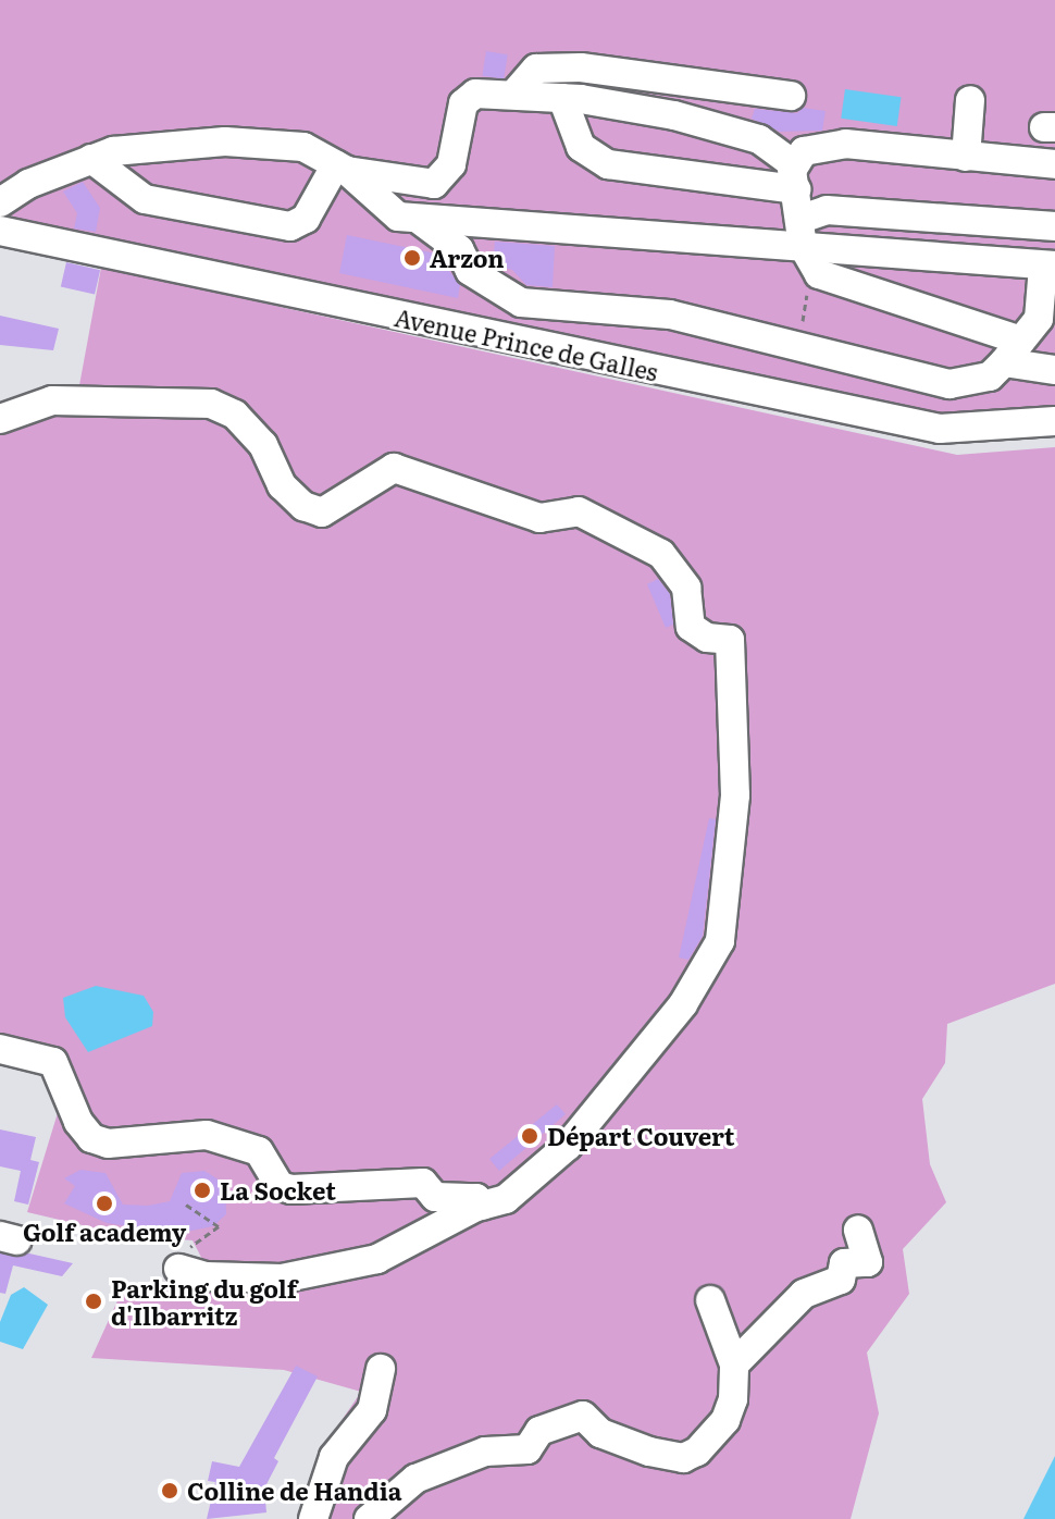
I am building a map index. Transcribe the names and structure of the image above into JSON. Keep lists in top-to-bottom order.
{
  "streets": {
    "street": ["Avenue Prince de Galles"]
  },
  "places": [
    "Arzon",
    "Départ Couvert",
    "La Socket",
    "Golf academy",
    "Parking du golf d'Ilbarritz",
    "Colline de Handia"
  ]
}
